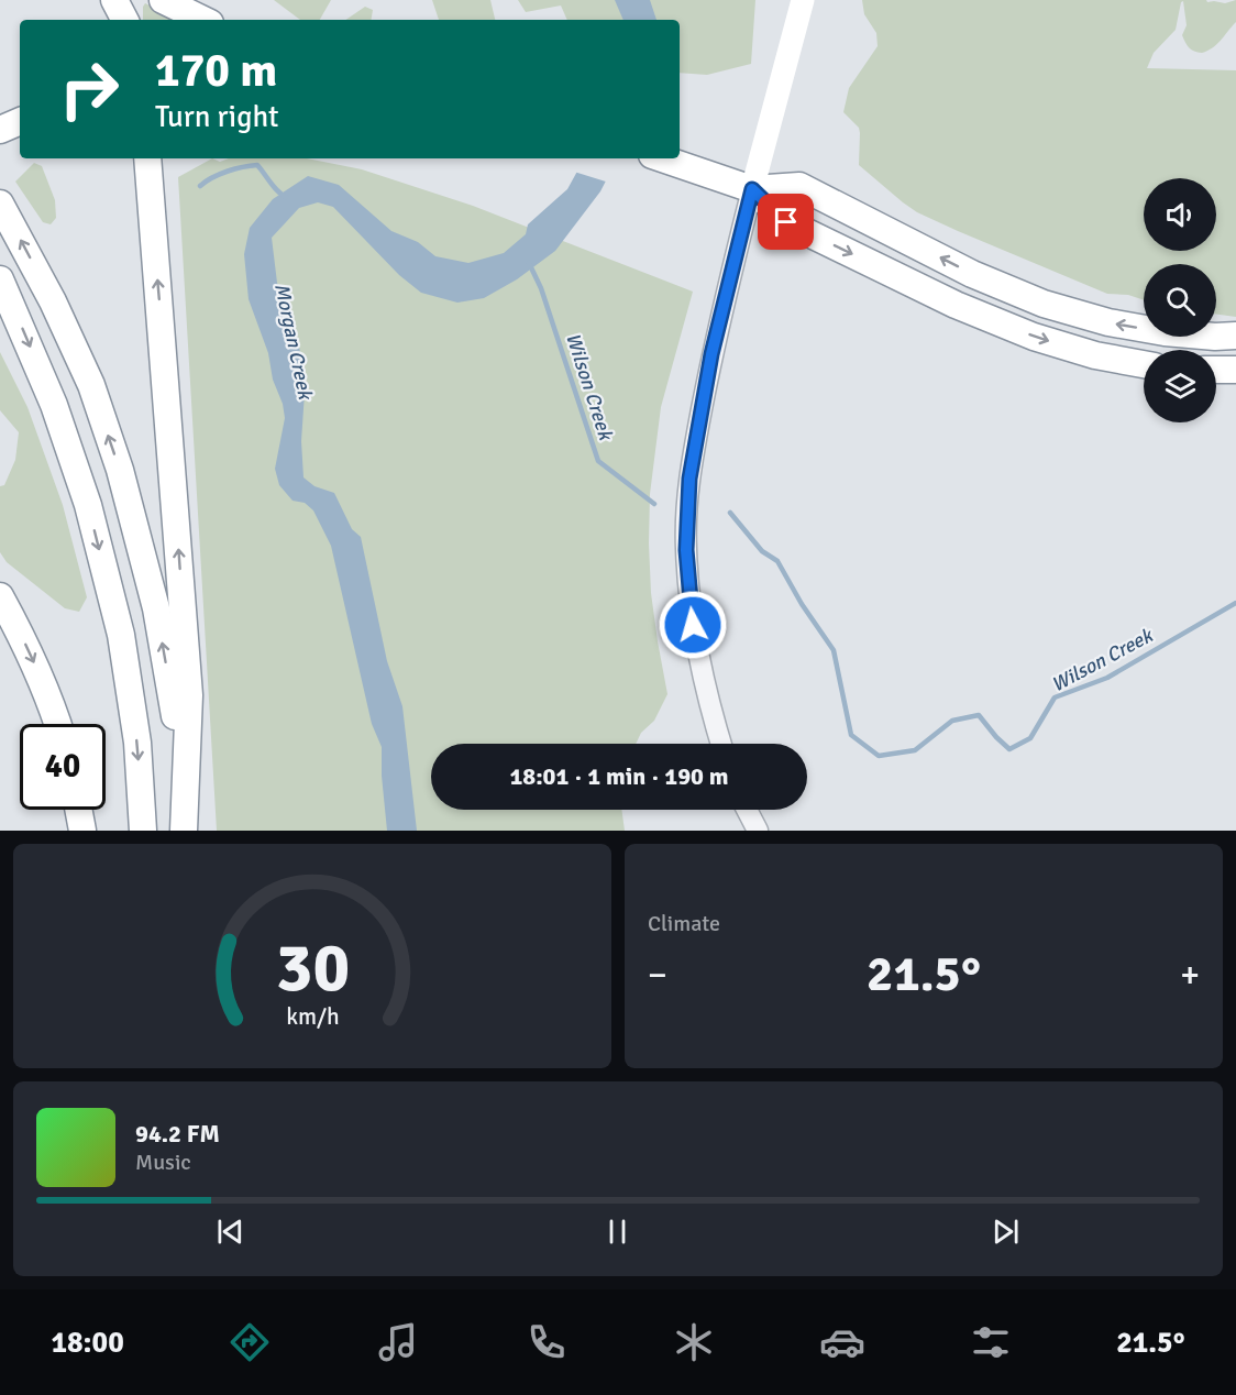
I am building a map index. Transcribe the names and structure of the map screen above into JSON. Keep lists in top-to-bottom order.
{
  "water": ["Morgan Creek", "Wilson Creek"],
  "page": {
    "turn": ["170 m", "Turn right"],
    "limit": "40",
    "trip": "18:01 · 1 min · 190 m",
    "tile": "Climate",
    "heat": ["−", "21.5°", "+"],
    "song": ["94.2 FM", "Music"],
    "tabs": ["18:00", "21.5°"],
    "gauge": ["30", "km/h"]
  }
}
